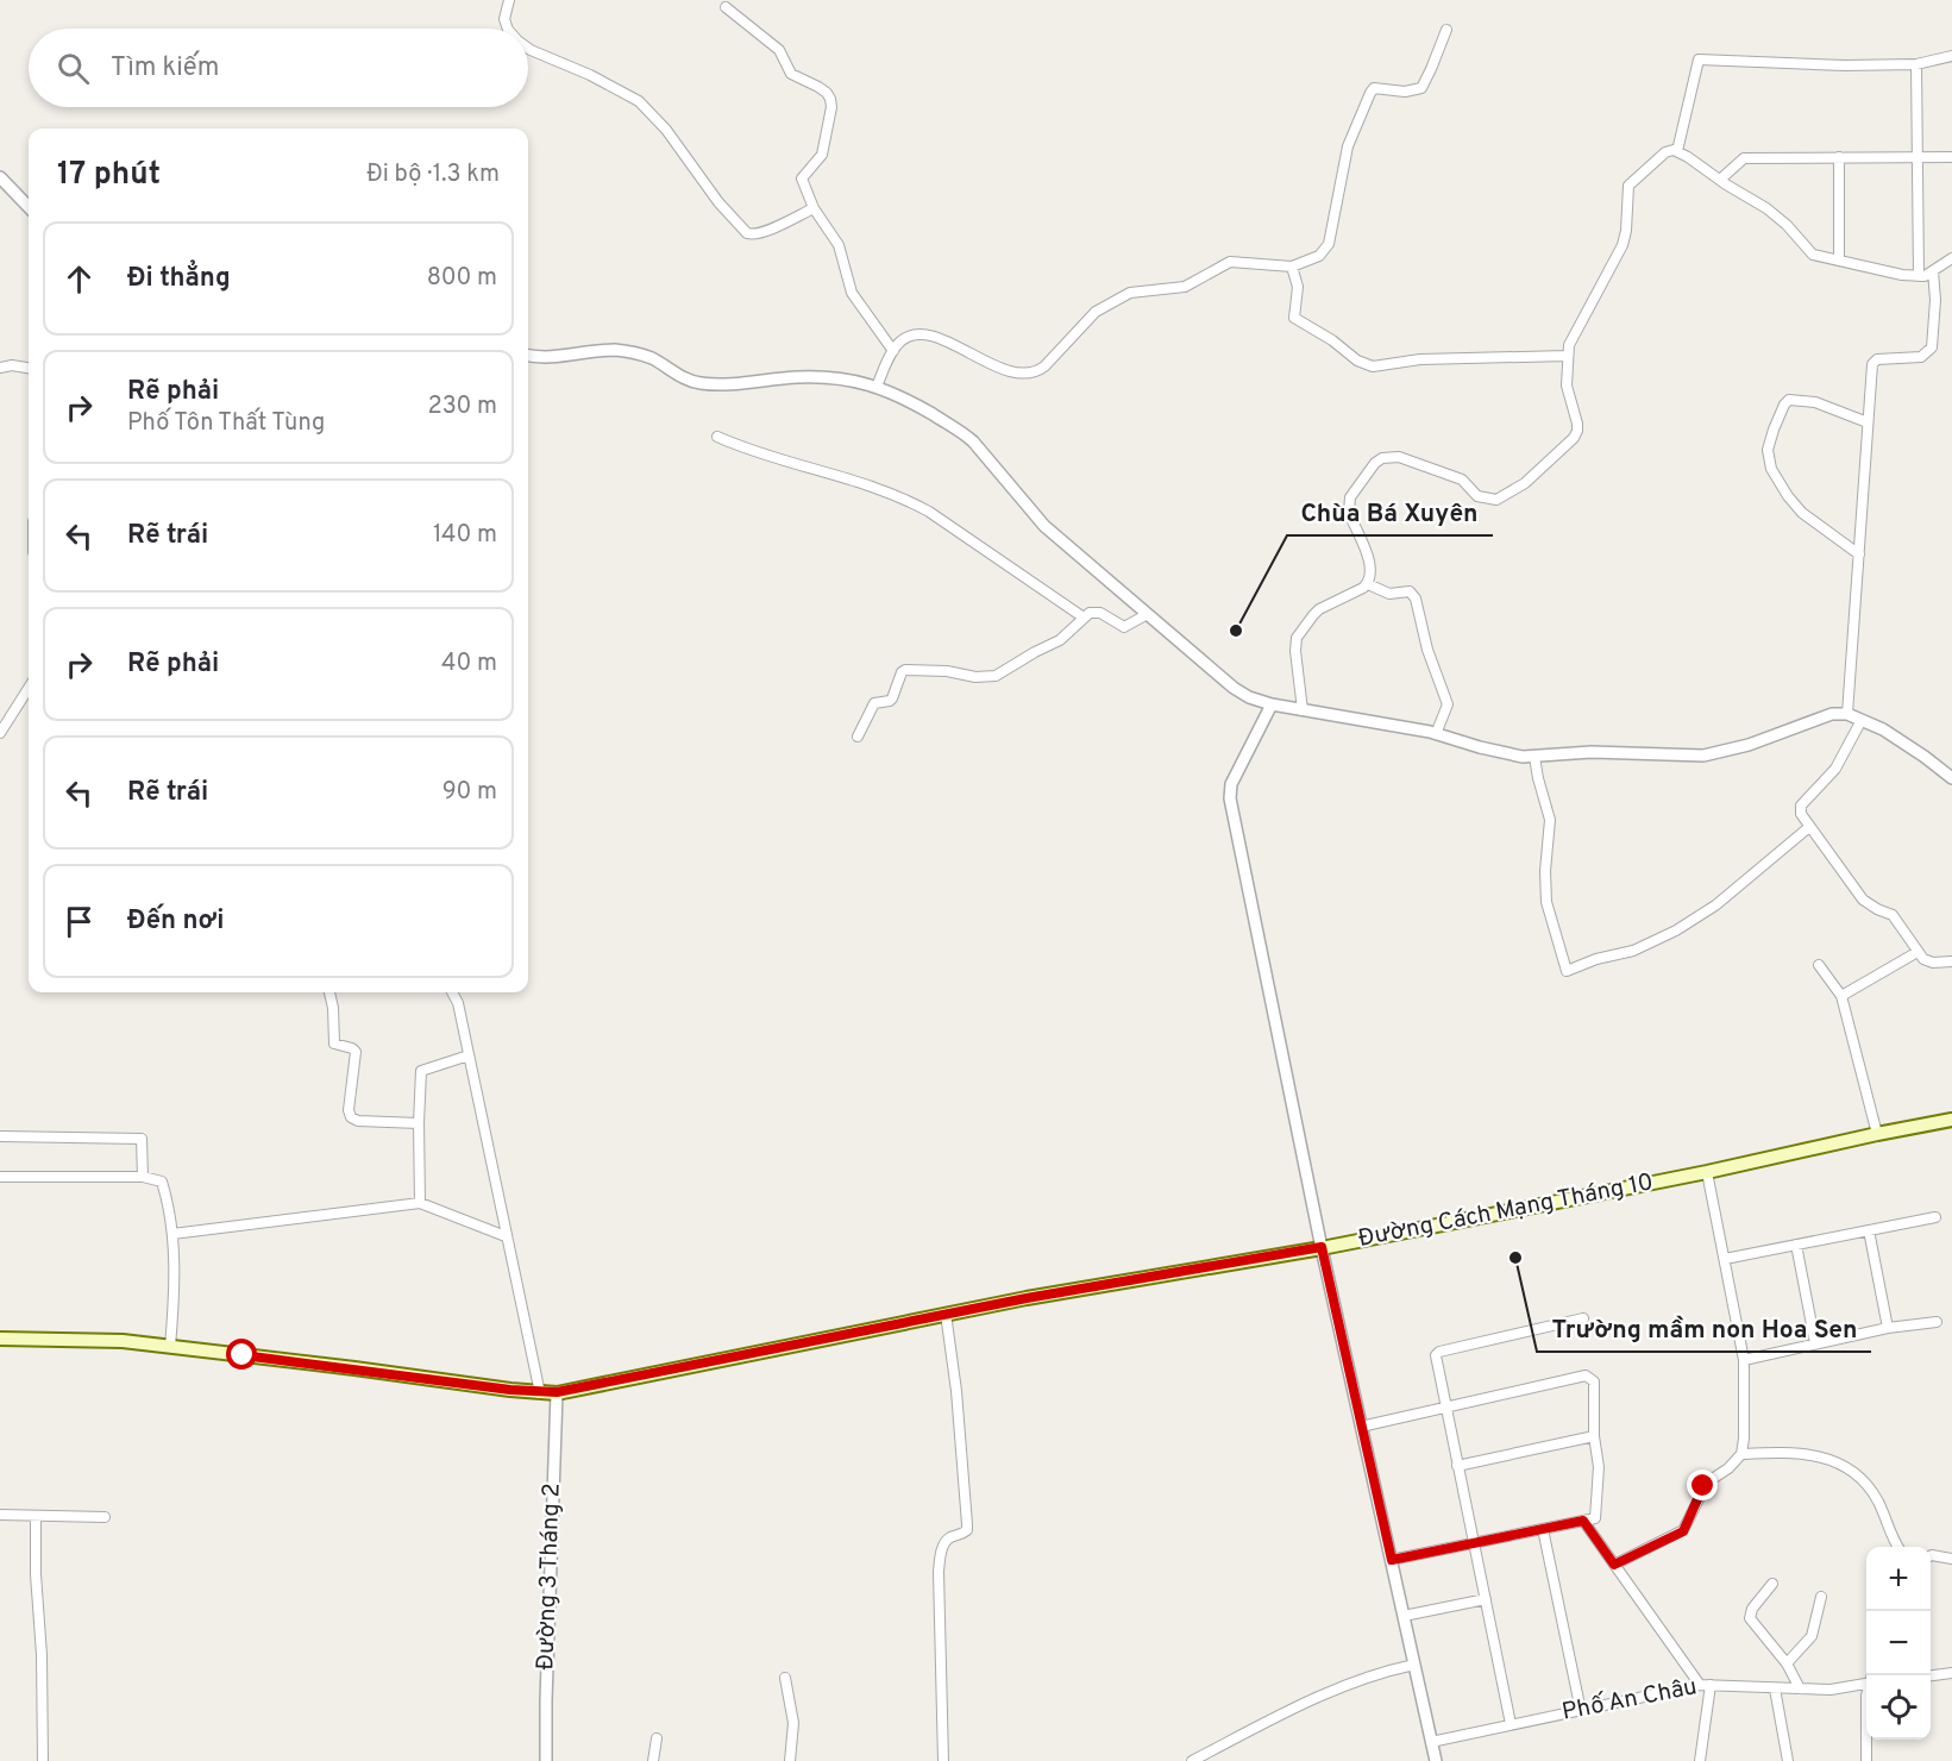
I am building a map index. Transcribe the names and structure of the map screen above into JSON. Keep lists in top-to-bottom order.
{
  "streets": {
    "main road": ["Đường Cách Mạng Tháng 10"],
    "street": ["Đường 3 Tháng 2", "Phố An Châu"]
  },
  "crossings": [
    ["Đường Cách Mạng Tháng 10", "Đường 3 Tháng 2"]
  ],
  "places": ["Chùa Bá Xuyên", "Trường mầm non Hoa Sen"],
  "page": {
    "search": "Tìm kiếm",
    "heading": ["17 phút", "Đi bộ · 1.3 km"],
    "list": [
      ["Đi thẳng", "800 m"],
      ["Rẽ phải", "Phố Tôn Thất Tùng", "230 m"],
      ["Rẽ trái", "140 m"],
      ["Rẽ phải", "40 m"],
      ["Rẽ trái", "90 m"],
      "Đến nơi"
    ],
    "map_buttons": ["+", "−"]
  }
}
